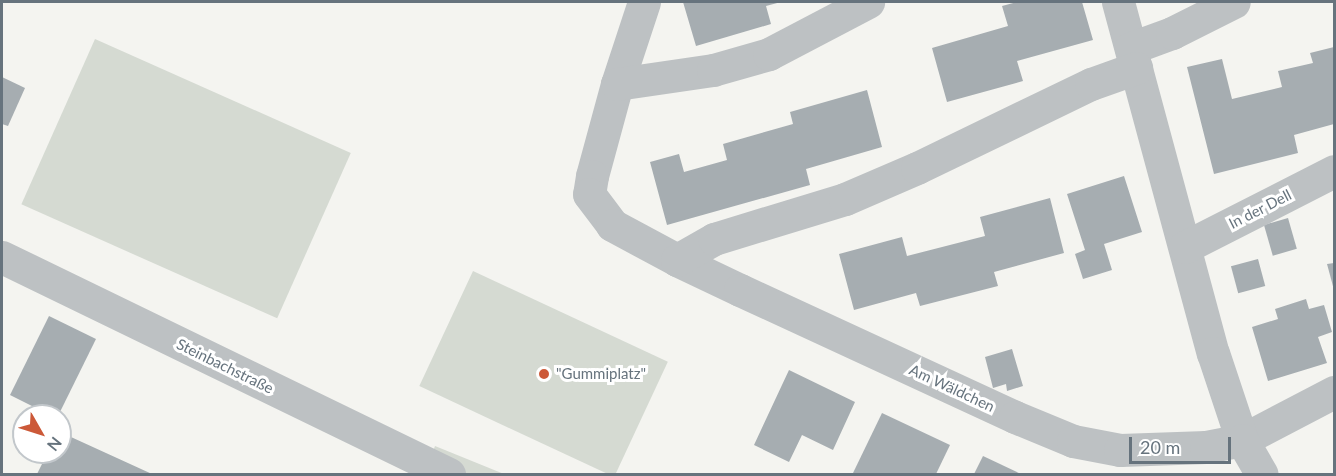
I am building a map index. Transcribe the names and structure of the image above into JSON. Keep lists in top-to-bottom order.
{
  "streets": {
    "street": ["In der Dell", "Steinbachstraße", "Am Wäldchen"]
  },
  "places": ["\"Gummiplatz\""],
  "scale_bar": "20 m",
  "north": "bottom right"
}
